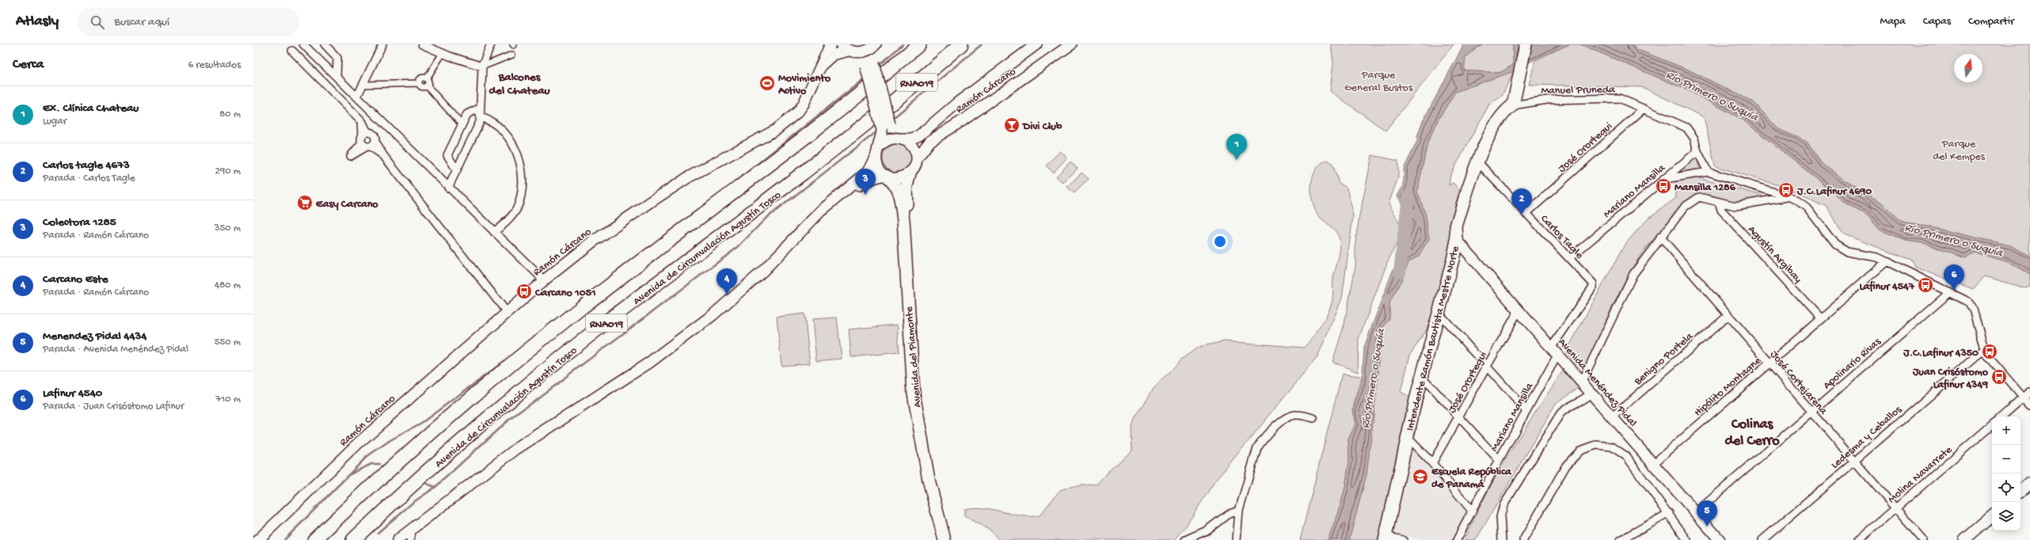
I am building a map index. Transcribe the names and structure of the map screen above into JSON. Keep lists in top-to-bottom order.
{
  "streets": {
    "highway": ["RNA019", "Avenida de Circunvalación Agustín Tosco"],
    "main road": [
      "Ramón Cárcano",
      "Intendente Ramón Bautista Mestre Norte",
      "Avenida del Piamonte",
      "Avenida Menéndez Pidal"
    ],
    "street": [
      "Manuel Pruneda",
      "José Orortegui",
      "Mariano Mansilla",
      "Carlos Tagle",
      "Agustín Argibay",
      "Benigno Portela",
      "Apolinario Rivas",
      "José Cortejarena",
      "Hipólito Montagne",
      "Ledesma y Ceballos",
      "Molina Navarrete"
    ]
  },
  "crossings": [
    ["Manuel Pruneda", "José Orortegui"],
    ["Manuel Pruneda", "Mariano Mansilla"],
    ["Manuel Pruneda", "Intendente Ramón Bautista Mestre Norte"],
    ["Ramón Cárcano", "Avenida del Piamonte"],
    ["José Orortegui", "Carlos Tagle"],
    ["José Orortegui", "Avenida Menéndez Pidal"],
    ["Mariano Mansilla", "Carlos Tagle"],
    ["Mariano Mansilla", "Avenida Menéndez Pidal"],
    ["Carlos Tagle", "Intendente Ramón Bautista Mestre Norte"],
    ["Agustín Argibay", "Hipólito Montagne"],
    ["Intendente Ramón Bautista Mestre Norte", "Avenida Menéndez Pidal"],
    ["Benigno Portela", "Avenida Menéndez Pidal"],
    ["Benigno Portela", "José Cortejarena"],
    ["Apolinario Rivas", "Avenida Menéndez Pidal"],
    ["Apolinario Rivas", "José Cortejarena"],
    ["Avenida Menéndez Pidal", "Hipólito Montagne"],
    ["José Cortejarena", "Hipólito Montagne"],
    ["José Cortejarena", "Ledesma y Ceballos"],
    ["José Cortejarena", "Molina Navarrete"]
  ],
  "districts": ["Balcones del Chateau", "Colinas del Cerro"],
  "water": ["Río Primero o Suquía"],
  "parks": ["Parque General Bustos", "Parque del Kempes"],
  "places": {
    "sports": ["Movimiento Activo"],
    "bar": ["Divi Club"],
    "bus stop": [
      "Mansilla 1286",
      "J.C.Lafinur 4690",
      "Lafinur 4547",
      "Carcano 1051",
      "J.C.Lafinur 4350",
      "Juan Crisóstomo Lafinur 4349"
    ],
    "supermarket": ["Easy Carcano"],
    "school or university": ["Escuela República de Panamá"]
  },
  "north": "top",
  "page": {
    "header": "Atlasly",
    "search": "Buscar aquí",
    "nav": ["Mapa", "Capas", "Compartir"],
    "heading": ["Cerca", "6 resultados"],
    "list": [
      {
        "mark": "1",
        "name": "Ex. Clínica Chateau",
        "note": "Lugar",
        "value": "80 m"
      },
      {
        "mark": "2",
        "name": "Carlos tagle 4673",
        "note": "Parada · Carlos Tagle",
        "value": "290 m"
      },
      {
        "mark": "3",
        "name": "Colectora 1285",
        "note": "Parada · Ramón Cárcano",
        "value": "350 m"
      },
      {
        "mark": "4",
        "name": "Carcano Este",
        "note": "Parada · Ramón Cárcano",
        "value": "480 m"
      },
      {
        "mark": "5",
        "name": "Menendez Pidal 4434",
        "note": "Parada · Avenida Menéndez Pidal",
        "value": "550 m"
      },
      {
        "mark": "6",
        "name": "Lafinur 4540",
        "note": "Parada · Juan Crisóstomo Lafinur",
        "value": "710 m"
      }
    ],
    "pins": [
      "1",
      "3",
      "2",
      "6",
      "4",
      "5"
    ],
    "map_buttons": ["+", "−"]
  }
}
